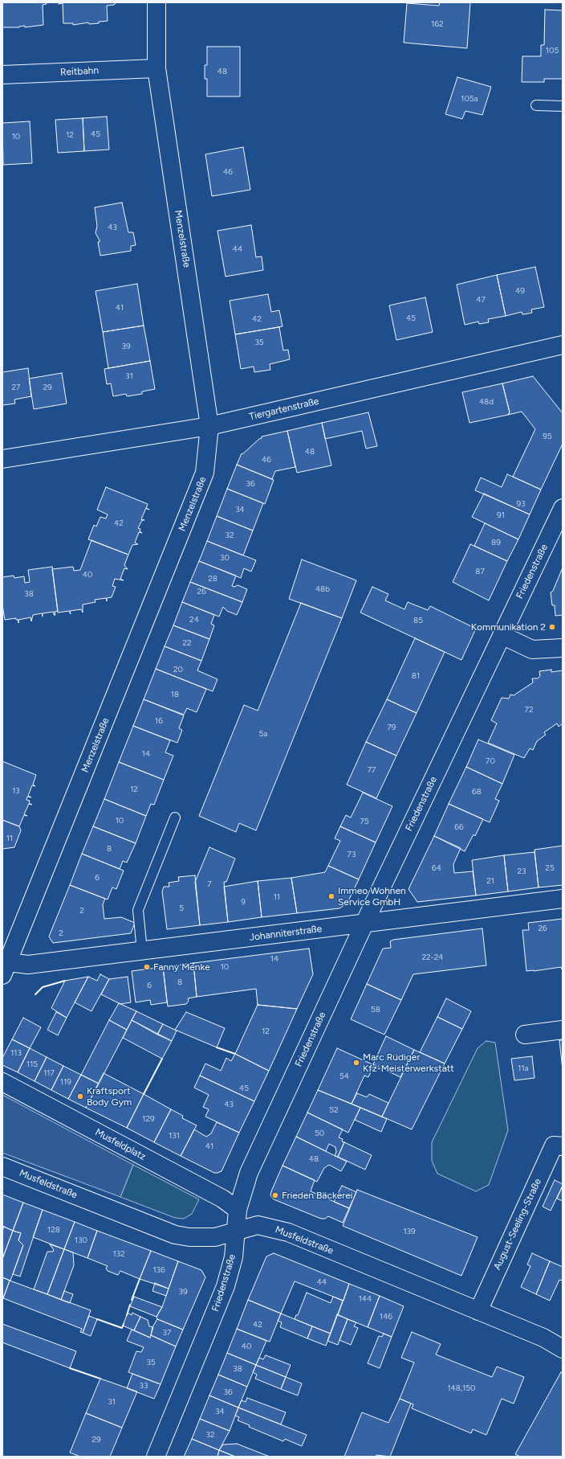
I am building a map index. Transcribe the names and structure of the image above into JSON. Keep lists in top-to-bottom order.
{
  "streets": {
    "street": [
      "Reitbahn",
      "Menzelstraße",
      "Tiergartenstraße",
      "Friedenstraße",
      "Johanniterstraße",
      "Musfeldplatz",
      "Musfeldstraße",
      "August-Seeling-Straße"
    ]
  },
  "crossings": [
    ["Reitbahn", "Menzelstraße"],
    ["Menzelstraße", "Tiergartenstraße"],
    ["Menzelstraße", "Johanniterstraße"],
    ["Friedenstraße", "Johanniterstraße"],
    ["Friedenstraße", "Musfeldplatz"],
    ["Friedenstraße", "Musfeldstraße"],
    ["Musfeldstraße", "August-Seeling-Straße"]
  ],
  "places": [
    "Kommunikation 2",
    "Immeo Wohnen Service GmbH",
    "Fanny Menke",
    "Marc Rüdiger Kfz-Meisterwerkstatt",
    "Kraftsport Body Gym",
    "Frieden Bäckerei"
  ],
  "house_numbers": [
    "162",
    "105",
    "48",
    "105a",
    "45",
    "12",
    "10",
    "46",
    "43",
    "44",
    "49",
    "47",
    "41",
    "45",
    "42",
    "35",
    "39",
    "31",
    "27",
    "29",
    "48d",
    "95",
    "48",
    "46",
    "36",
    "93",
    "34",
    "91",
    "42",
    "32",
    "89",
    "30",
    "87",
    "40",
    "28",
    "48b",
    "26",
    "38",
    "24",
    "85",
    "22",
    "20",
    "81",
    "18",
    "72",
    "16",
    "79",
    "5a",
    "14",
    "70",
    "77",
    "12",
    "13",
    "68",
    "10",
    "75",
    "66",
    "11",
    "8",
    "73",
    "64",
    "25",
    "23",
    "6",
    "21",
    "7",
    "11",
    "9",
    "5",
    "2",
    "26",
    "2",
    "22-24",
    "14",
    "10",
    "8",
    "6",
    "58",
    "12",
    "113",
    "115",
    "11a",
    "117",
    "54",
    "119",
    "45",
    "43",
    "52",
    "129",
    "50",
    "131",
    "41",
    "48",
    "128",
    "139",
    "130",
    "132",
    "136",
    "44",
    "39",
    "144",
    "146",
    "42",
    "37",
    "40",
    "35",
    "38",
    "33",
    "148,150",
    "36",
    "31",
    "34",
    "32",
    "29"
  ]
}
